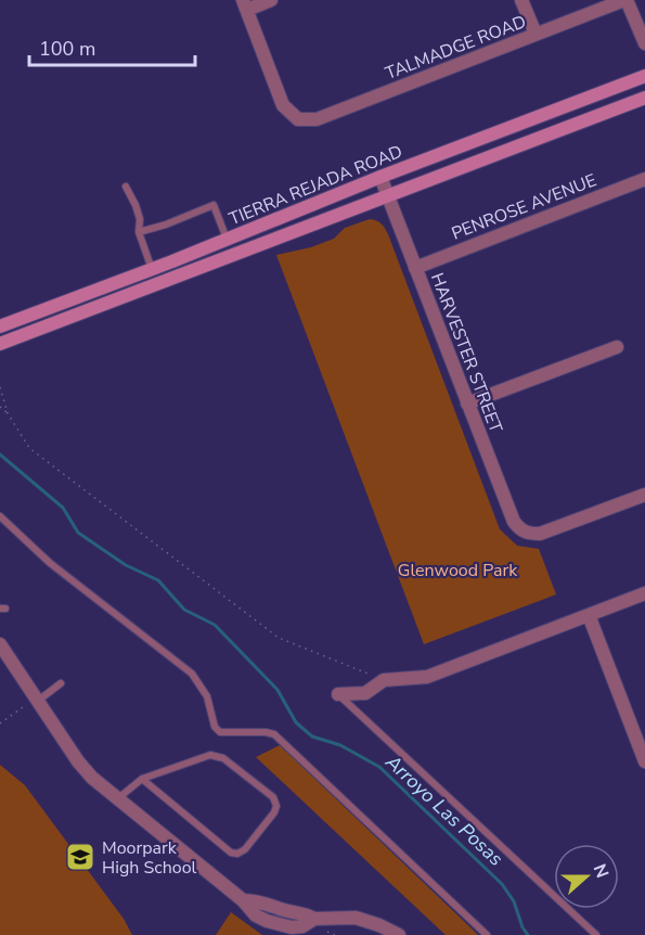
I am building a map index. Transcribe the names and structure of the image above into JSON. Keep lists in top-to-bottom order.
{
  "streets": {
    "main road": ["TIERRA REJADA ROAD"],
    "street": ["TALMADGE ROAD", "PENROSE AVENUE", "HARVESTER STREET"]
  },
  "crossings": [
    ["TIERRA REJADA ROAD", "HARVESTER STREET"],
    ["PENROSE AVENUE", "HARVESTER STREET"]
  ],
  "water": ["Arroyo Las Posas"],
  "parks": ["Glenwood Park"],
  "places": {
    "school or university": ["Moorpark High School"]
  },
  "scale_bar": "100 m",
  "north": "right"
}
